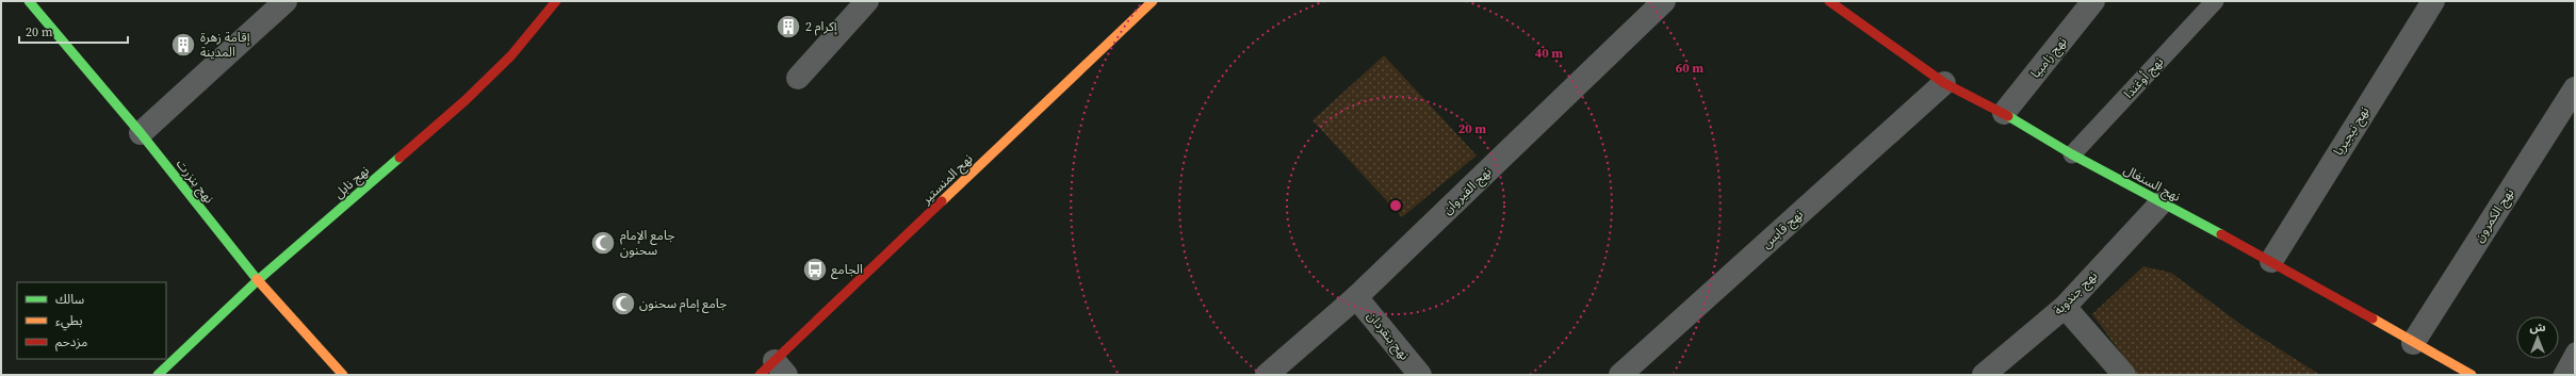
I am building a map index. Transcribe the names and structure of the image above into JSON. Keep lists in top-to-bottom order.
{
  "streets": {
    "street": [
      "نهج زامبيا",
      "نهج نيجيريا",
      "نهج المنستير",
      "نهج بنزرت",
      "نهج نابل",
      "نهج السنغال",
      "نهج القيروان",
      "نهج الكمرون",
      "نهج قابس",
      "نهج جندوبة",
      "نهج بنقردان"
    ],
    "lane": ["نهج أوغندا"]
  },
  "crossings": [
    ["نهج زامبيا", "نهج السنغال"],
    ["نهج أوغندا", "نهج السنغال"],
    ["نهج نيجيريا", "نهج السنغال"],
    ["نهج بنزرت", "نهج نابل"],
    ["نهج السنغال", "نهج الكمرون"],
    ["نهج السنغال", "نهج قابس"],
    ["نهج السنغال", "نهج جندوبة"],
    ["نهج القيروان", "نهج بنقردان"]
  ],
  "places": {
    "building": ["إكرام 2", "إقامة زهرة المدينة"],
    "mosque": ["جامع الإمام سحنون", "جامع إمام سحنون"],
    "bus stop": ["الجامع"]
  },
  "legend": ["سالك", "بطيء", "مزدحم"],
  "scale_bar": "20 m",
  "north": "top",
  "rings": ["40 m", "60 m", "20 m"]
}
